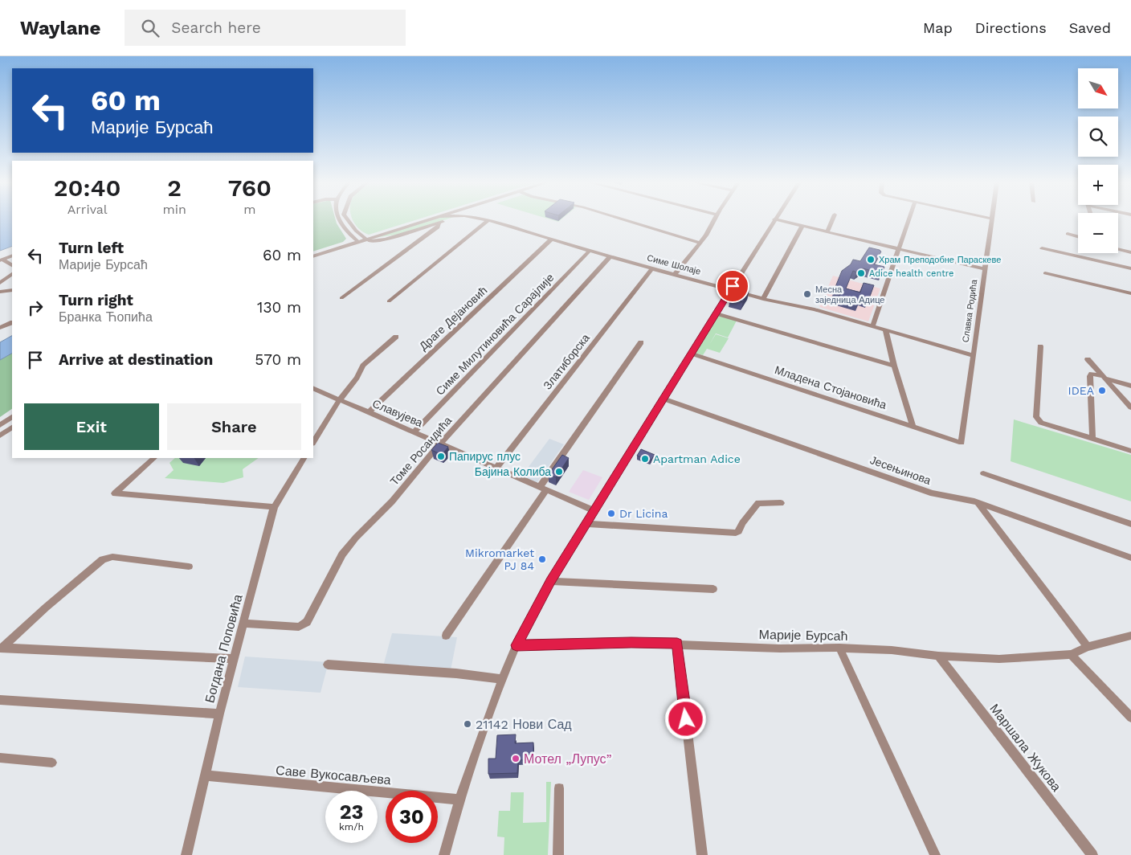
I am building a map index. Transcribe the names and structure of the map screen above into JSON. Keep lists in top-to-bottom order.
{
  "streets": {
    "street": [
      "Симе Шолаје",
      "Славка Родића",
      "Драге Дејановић",
      "Симе Милутиновића Сарајлије",
      "Златиборска",
      "Младена Стојановића",
      "Славујева",
      "Томе Росандића",
      "Јесењинова",
      "Марије Бурсаћ",
      "Богдана Поповића",
      "Маршала Жукова",
      "Саве Вукосављева"
    ]
  },
  "crossings": [
    ["Симе Шолаје", "Славка Родића"],
    ["Симе Шолаје", "Драге Дејановић"],
    ["Симе Шолаје", "Симе Милутиновића Сарајлије"],
    ["Симе Шолаје", "Златиборска"],
    ["Симе Шолаје", "Томе Росандића"],
    ["Славка Родића", "Младена Стојановића"],
    ["Драге Дејановић", "Славујева"],
    ["Симе Милутиновића Сарајлије", "Славујева"],
    ["Златиборска", "Славујева"],
    ["Славујева", "Томе Росандића"],
    ["Томе Росандића", "Богдана Поповића"],
    ["Марије Бурсаћ", "Маршала Жукова"],
    ["Богдана Поповића", "Саве Вукосављева"]
  ],
  "places": [
    "Храм Преподобне Параскеве",
    "Adice health centre",
    "Месна заједница Адице",
    "IDEA",
    "Папирус плус",
    "Apartman Adice",
    "Бајина Колиба",
    "Dr Licina",
    "Mikromarket PJ 84",
    "21142 Нови Сад",
    "Мотел „Лупус”"
  ],
  "north": "bottom right",
  "page": {
    "header": "Waylane",
    "search": "Search here",
    "nav": ["Map", "Directions", "Saved"],
    "map_buttons": ["+", "−"],
    "turn": ["60 m", "Марије Бурсаћ"],
    "eta": [
      "20:40",
      "Arrival",
      "2",
      "min",
      "760",
      "m"
    ],
    "list": [
      {
        "name": "Turn left",
        "note": "Марије Бурсаћ",
        "value": "60 m"
      },
      {
        "name": "Turn right",
        "note": "Бранка Ћопића",
        "value": "130 m"
      },
      {
        "name": "Arrive at destination",
        "value": "570 m"
      }
    ],
    "buttons": ["Exit", "Share"],
    "speed": "23 km/h",
    "limit": "30"
  }
}
